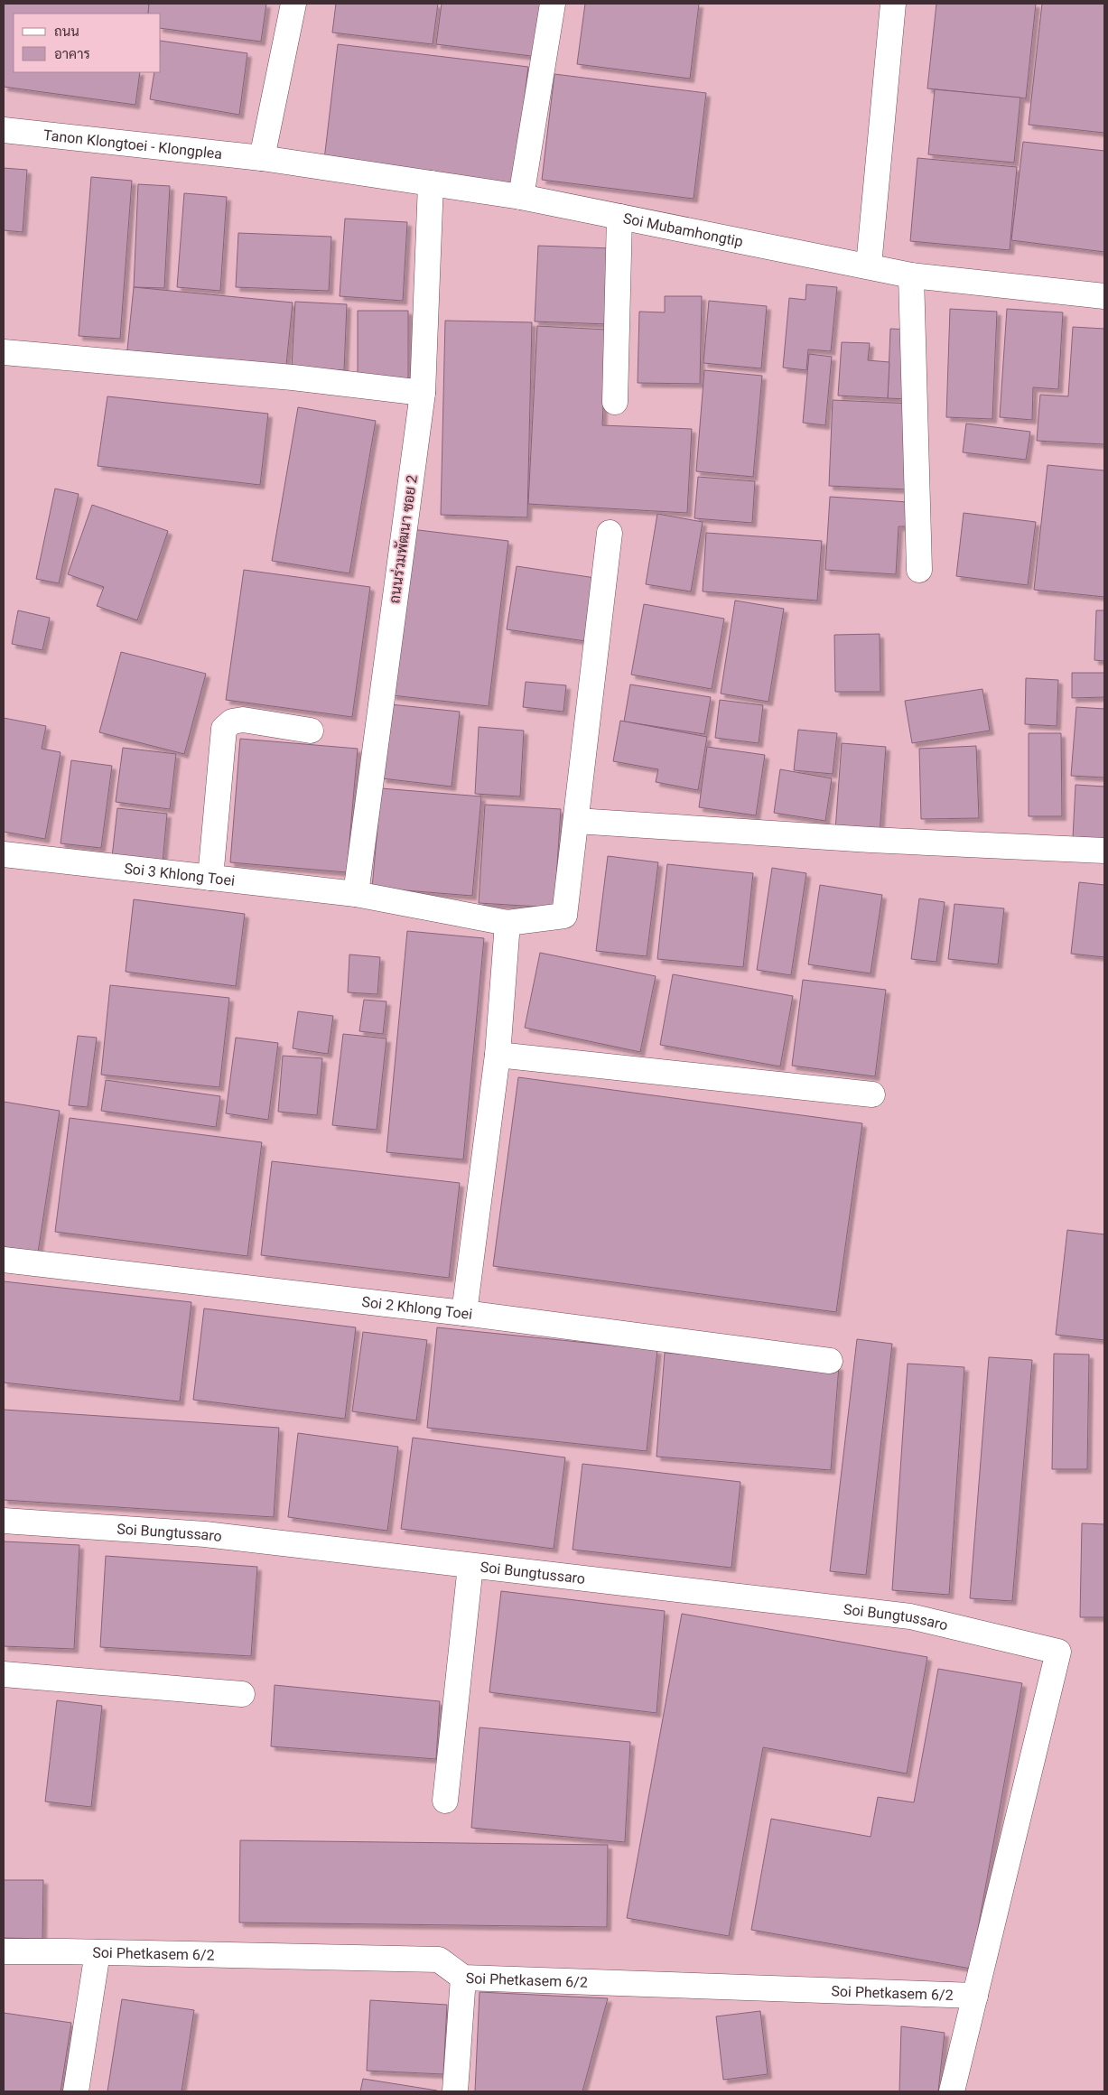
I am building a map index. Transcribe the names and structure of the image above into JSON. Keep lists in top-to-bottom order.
{
  "streets": {
    "street": [
      "Tanon Klongtoei - Klongplea",
      "Soi Mubamhongtip",
      "ถนนร่วมพัฒนา ซอย 2",
      "Soi 3 Khlong Toei",
      "Soi 2 Khlong Toei",
      "Soi Bungtussaro",
      "Soi Phetkasem 6/2"
    ]
  },
  "crossings": [
    ["Tanon Klongtoei - Klongplea", "Soi Mubamhongtip"],
    ["Soi Mubamhongtip", "ถนนร่วมพัฒนา ซอย 2"],
    ["ถนนร่วมพัฒนา ซอย 2", "Soi 3 Khlong Toei"],
    ["Soi Bungtussaro", "Soi Phetkasem 6/2"]
  ],
  "legend": ["ถนน", "อาคาร"]
}
